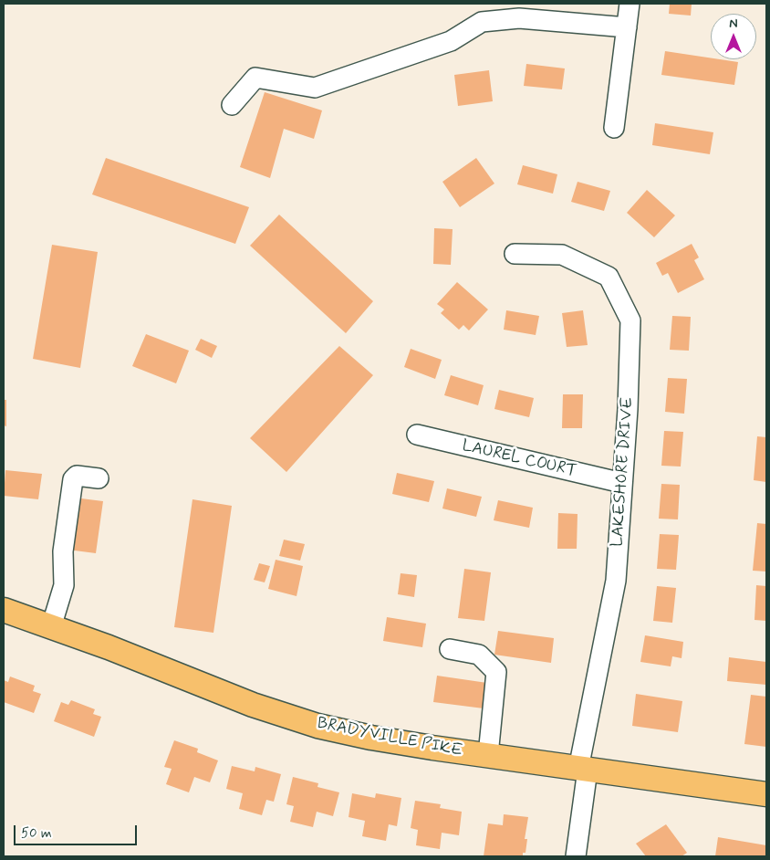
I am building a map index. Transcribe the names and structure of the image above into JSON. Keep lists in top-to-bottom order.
{
  "streets": {
    "main road": ["BRADYVILLE PIKE"],
    "street": ["LAUREL COURT", "LAKESHORE DRIVE"]
  },
  "crossings": [
    ["LAUREL COURT", "LAKESHORE DRIVE"],
    ["LAKESHORE DRIVE", "BRADYVILLE PIKE"]
  ],
  "scale_bar": "50 m",
  "north": "top"
}
